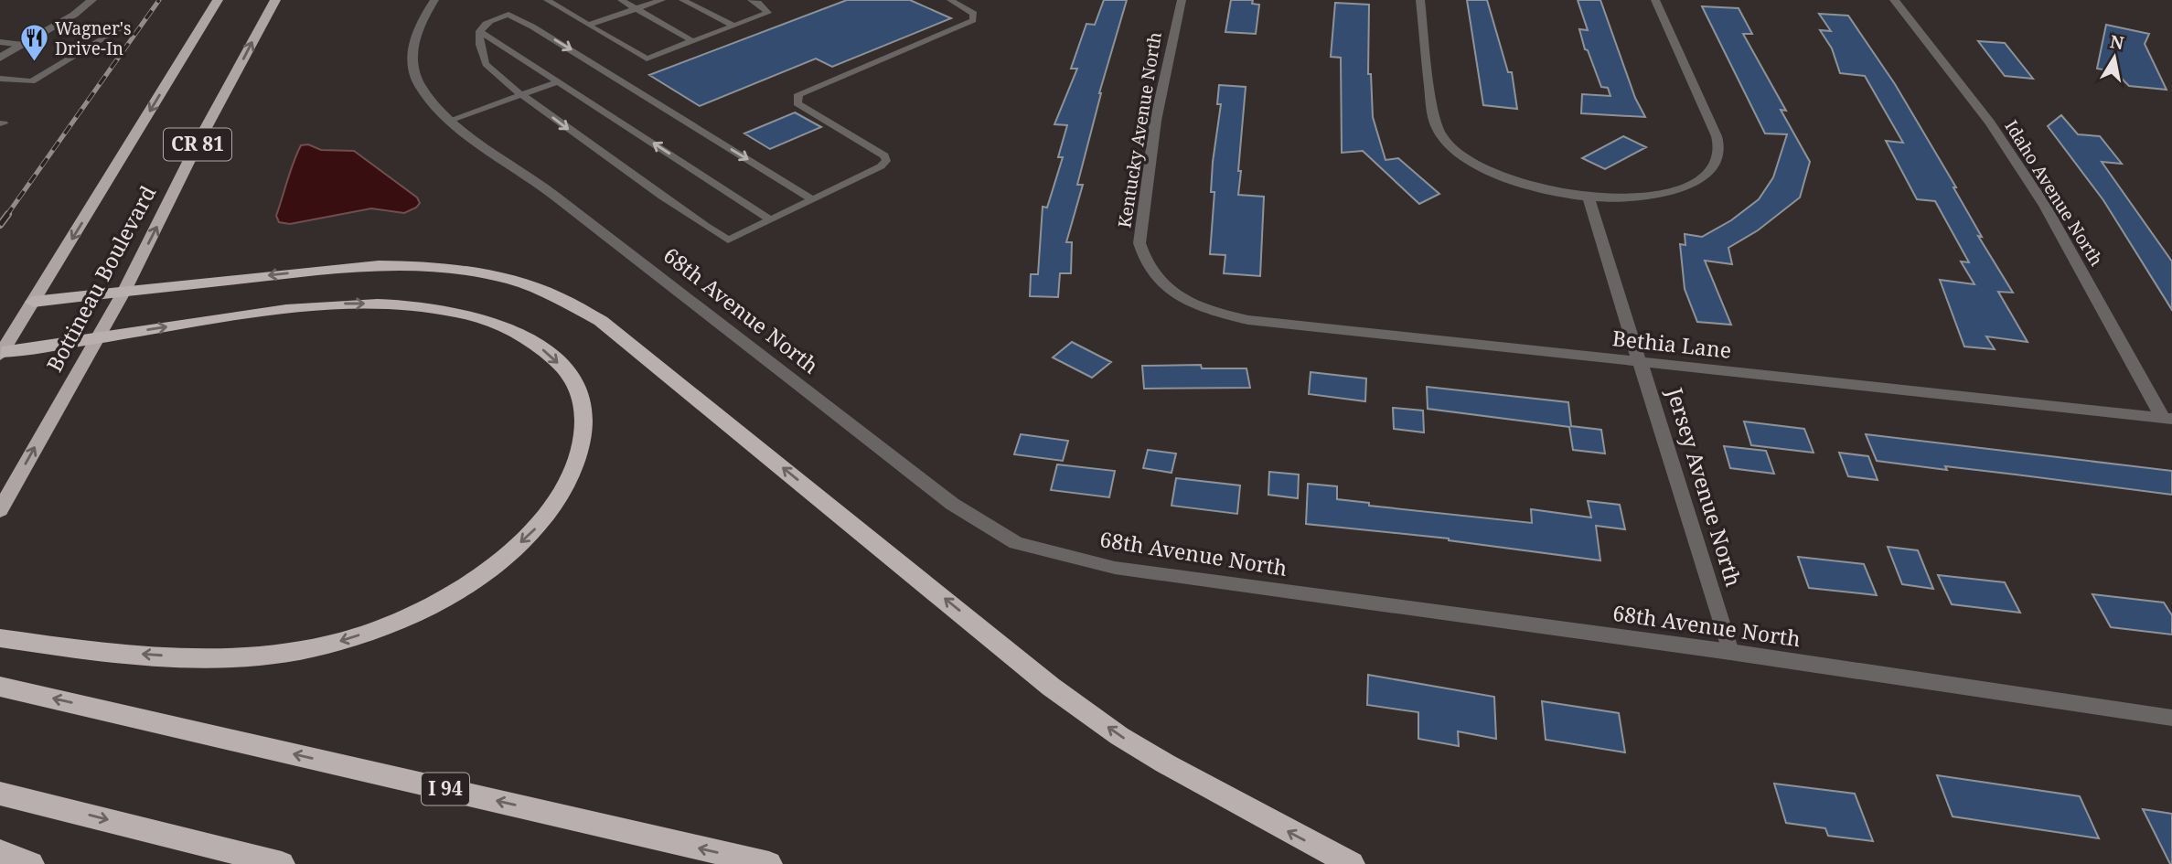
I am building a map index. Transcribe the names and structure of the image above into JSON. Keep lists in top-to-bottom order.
{
  "streets": {
    "highway": ["CR 81", "Bottineau Boulevard", "I 94"],
    "street": [
      "Kentucky Avenue North",
      "Idaho Avenue North",
      "68th Avenue North",
      "Bethia Lane",
      "Jersey Avenue North"
    ]
  },
  "crossings": [
    ["Kentucky Avenue North", "Bethia Lane"],
    ["Idaho Avenue North", "Bethia Lane"],
    ["68th Avenue North", "Jersey Avenue North"],
    ["Bethia Lane", "Jersey Avenue North"]
  ],
  "places": {
    "restaurant": ["Wagner's Drive-In"]
  },
  "north": "top"
}
